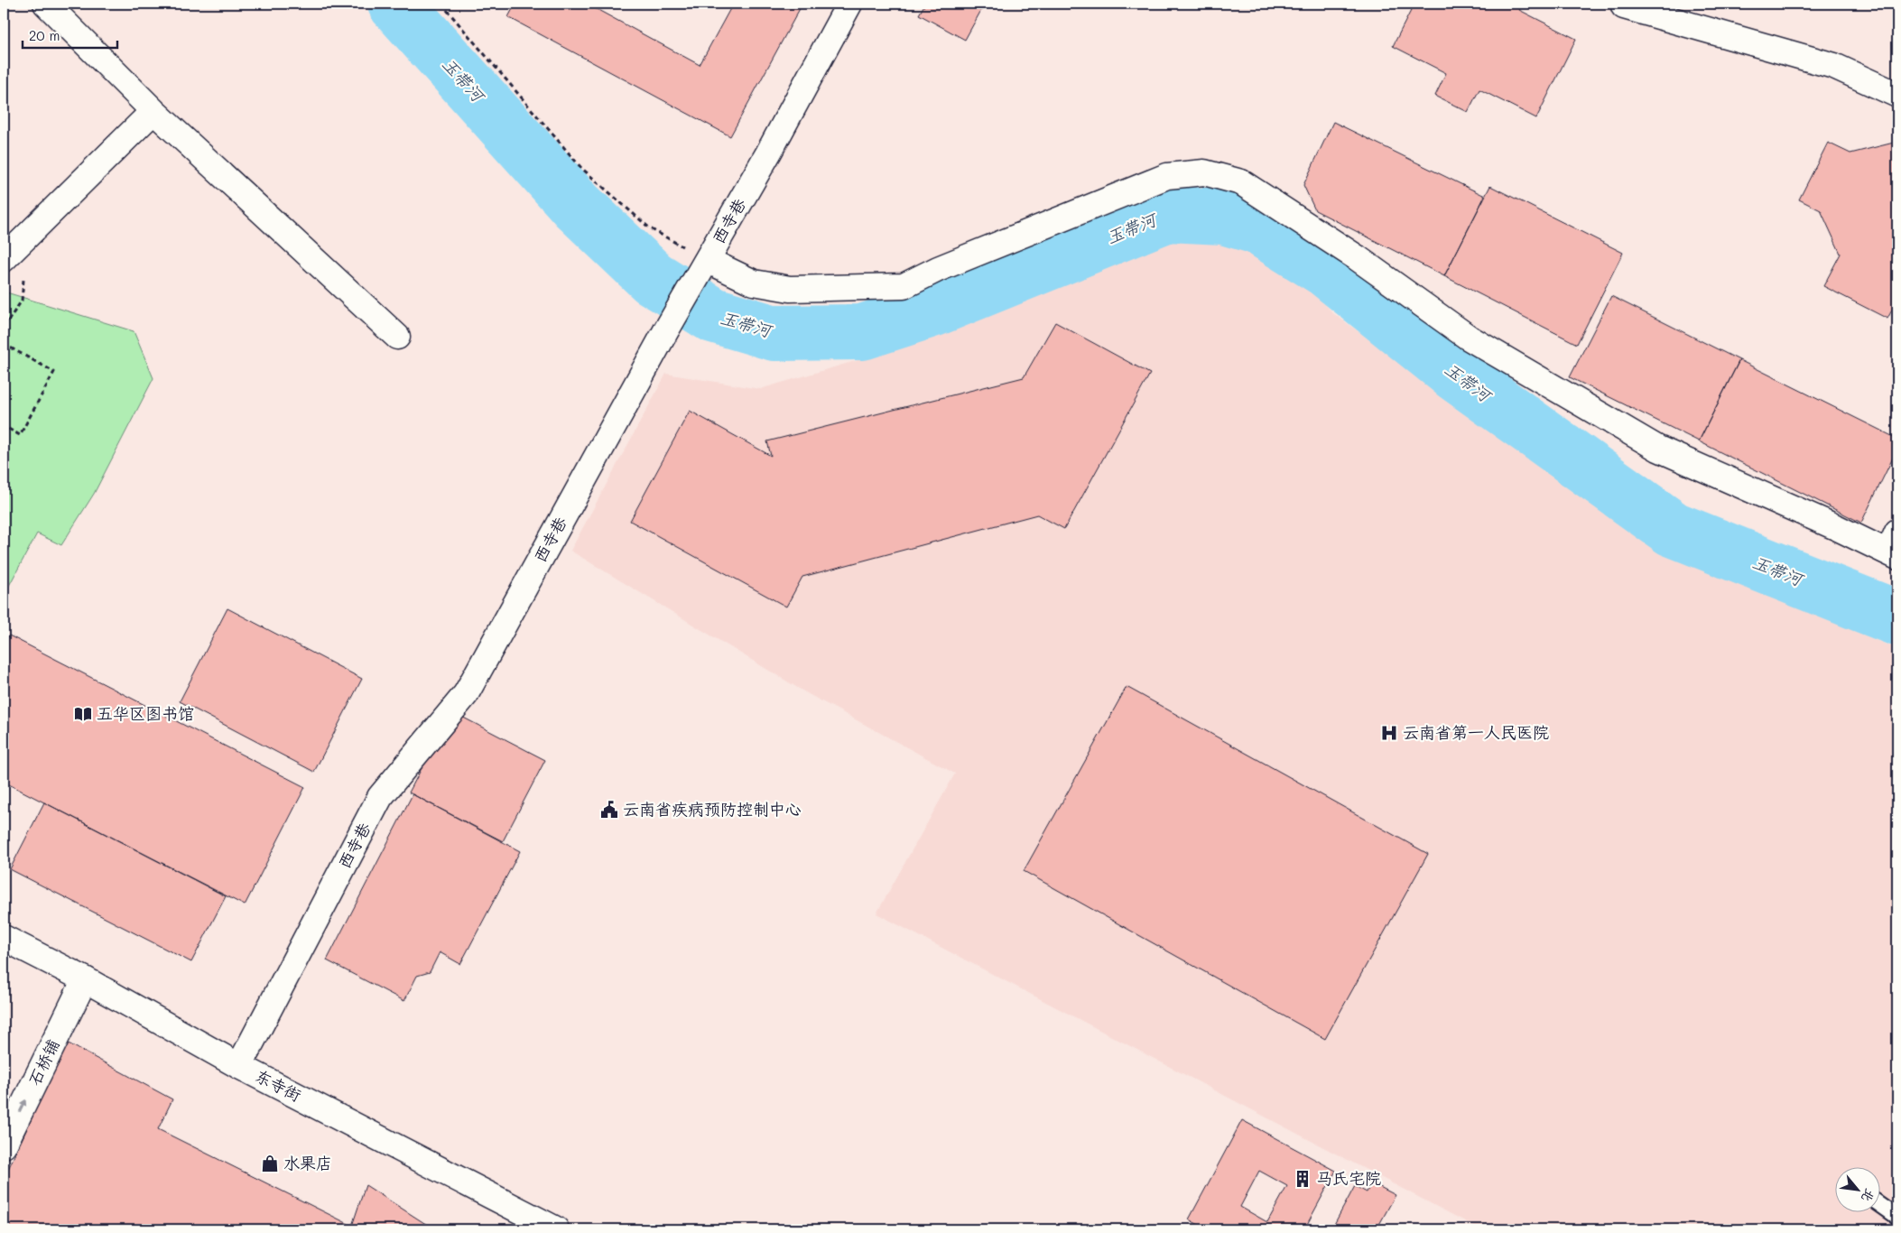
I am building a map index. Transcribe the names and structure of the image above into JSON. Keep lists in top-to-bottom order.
{
  "streets": {
    "street": ["西寺巷", "石桥铺", "东寺街"]
  },
  "crossings": [
    ["西寺巷", "东寺街"],
    ["石桥铺", "东寺街"]
  ],
  "one_way": ["石桥铺"],
  "water": ["玉带河"],
  "places": {
    "library": ["五华区图书馆"],
    "hospital": ["云南省第一人民医院"],
    "public building": ["云南省疾病预防控制中心"],
    "shop": ["水果店"],
    "building": ["马氏宅院"]
  },
  "scale_bar": "20 m",
  "north": "bottom right"
}
